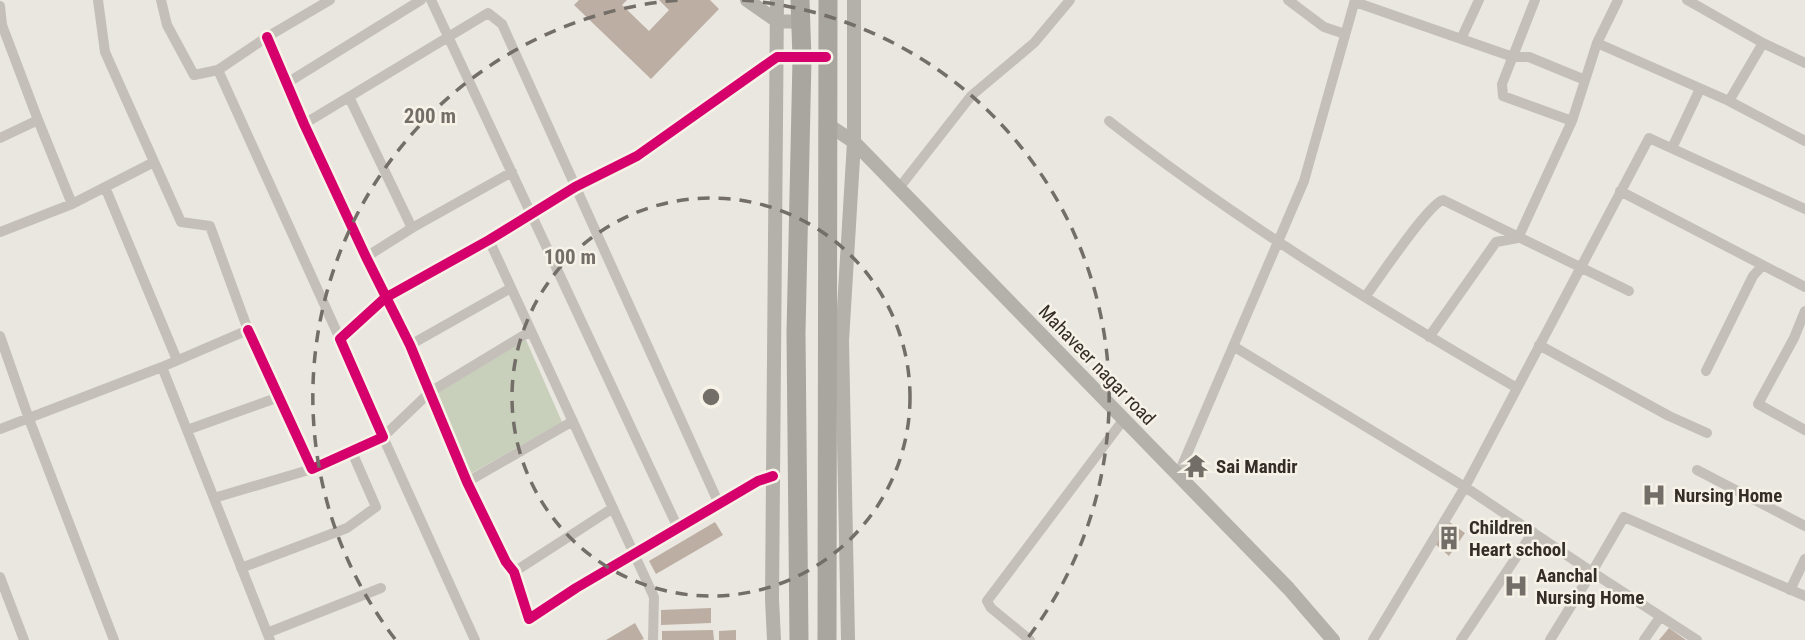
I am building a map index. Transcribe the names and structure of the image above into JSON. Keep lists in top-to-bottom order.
{
  "streets": {
    "main road": ["Mahaveer nagar road"]
  },
  "places": {
    "temple": ["Sai Mandir"],
    "hospital": ["Nursing Home", "Aanchal Nursing Home"],
    "building": ["Children Heart school"]
  },
  "rings": ["200 m", "100 m"]
}
